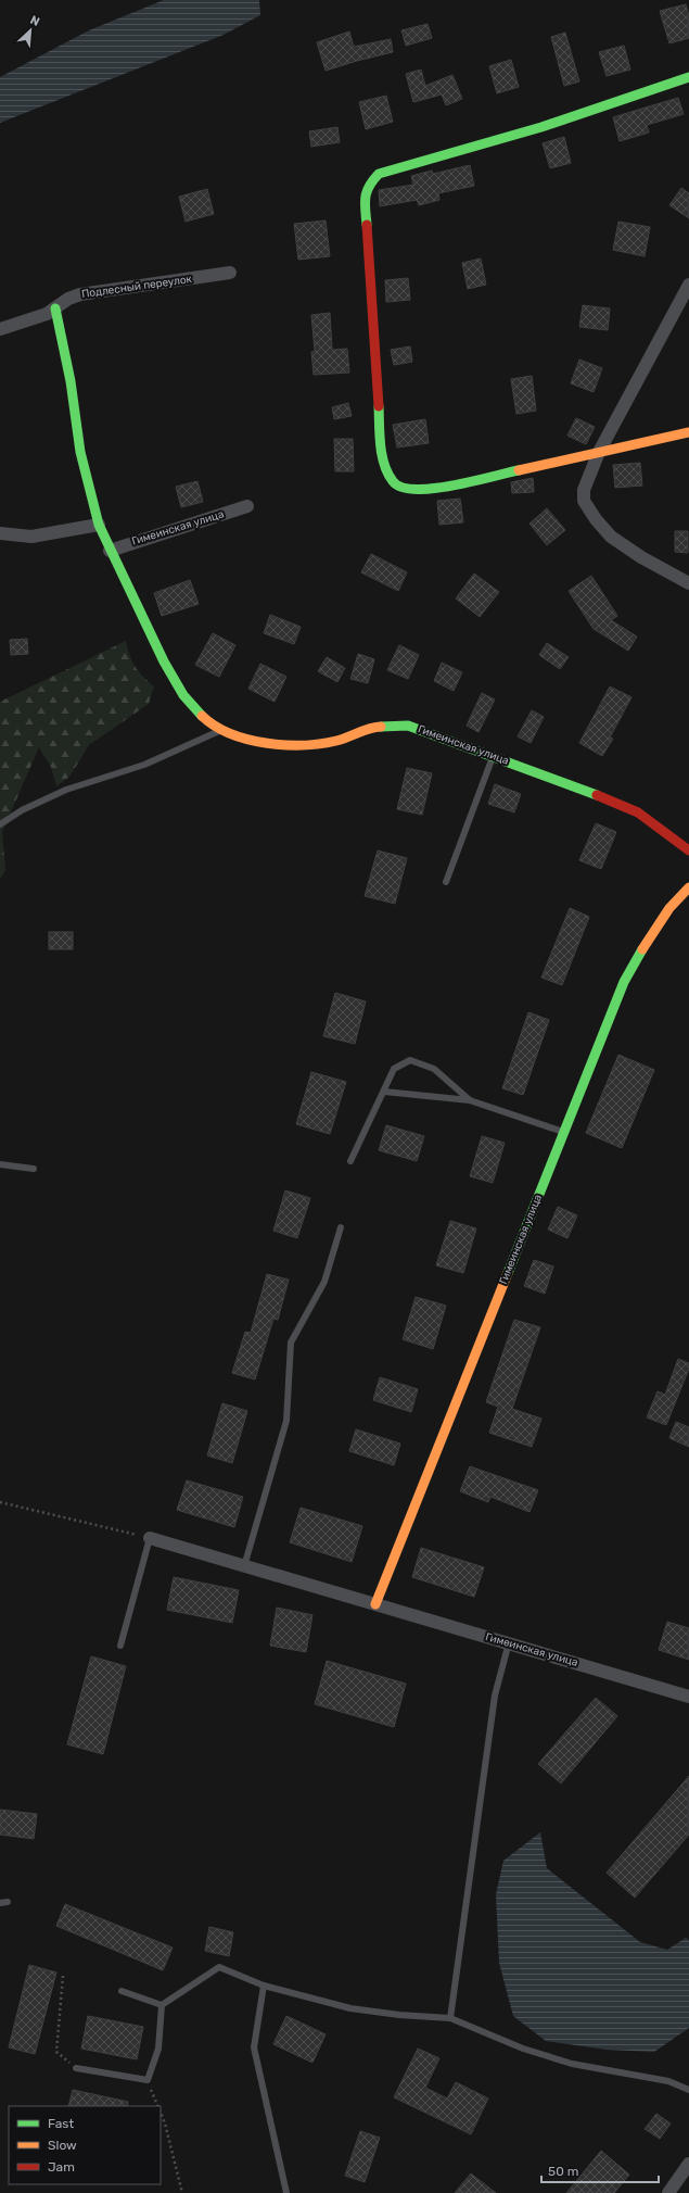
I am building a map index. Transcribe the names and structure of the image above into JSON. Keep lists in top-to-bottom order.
{
  "streets": {
    "street": ["Подлесный переулок", "Гимеинская улица"]
  },
  "legend": ["Fast", "Slow", "Jam"],
  "scale_bar": "50 m",
  "north": "top right"
}
